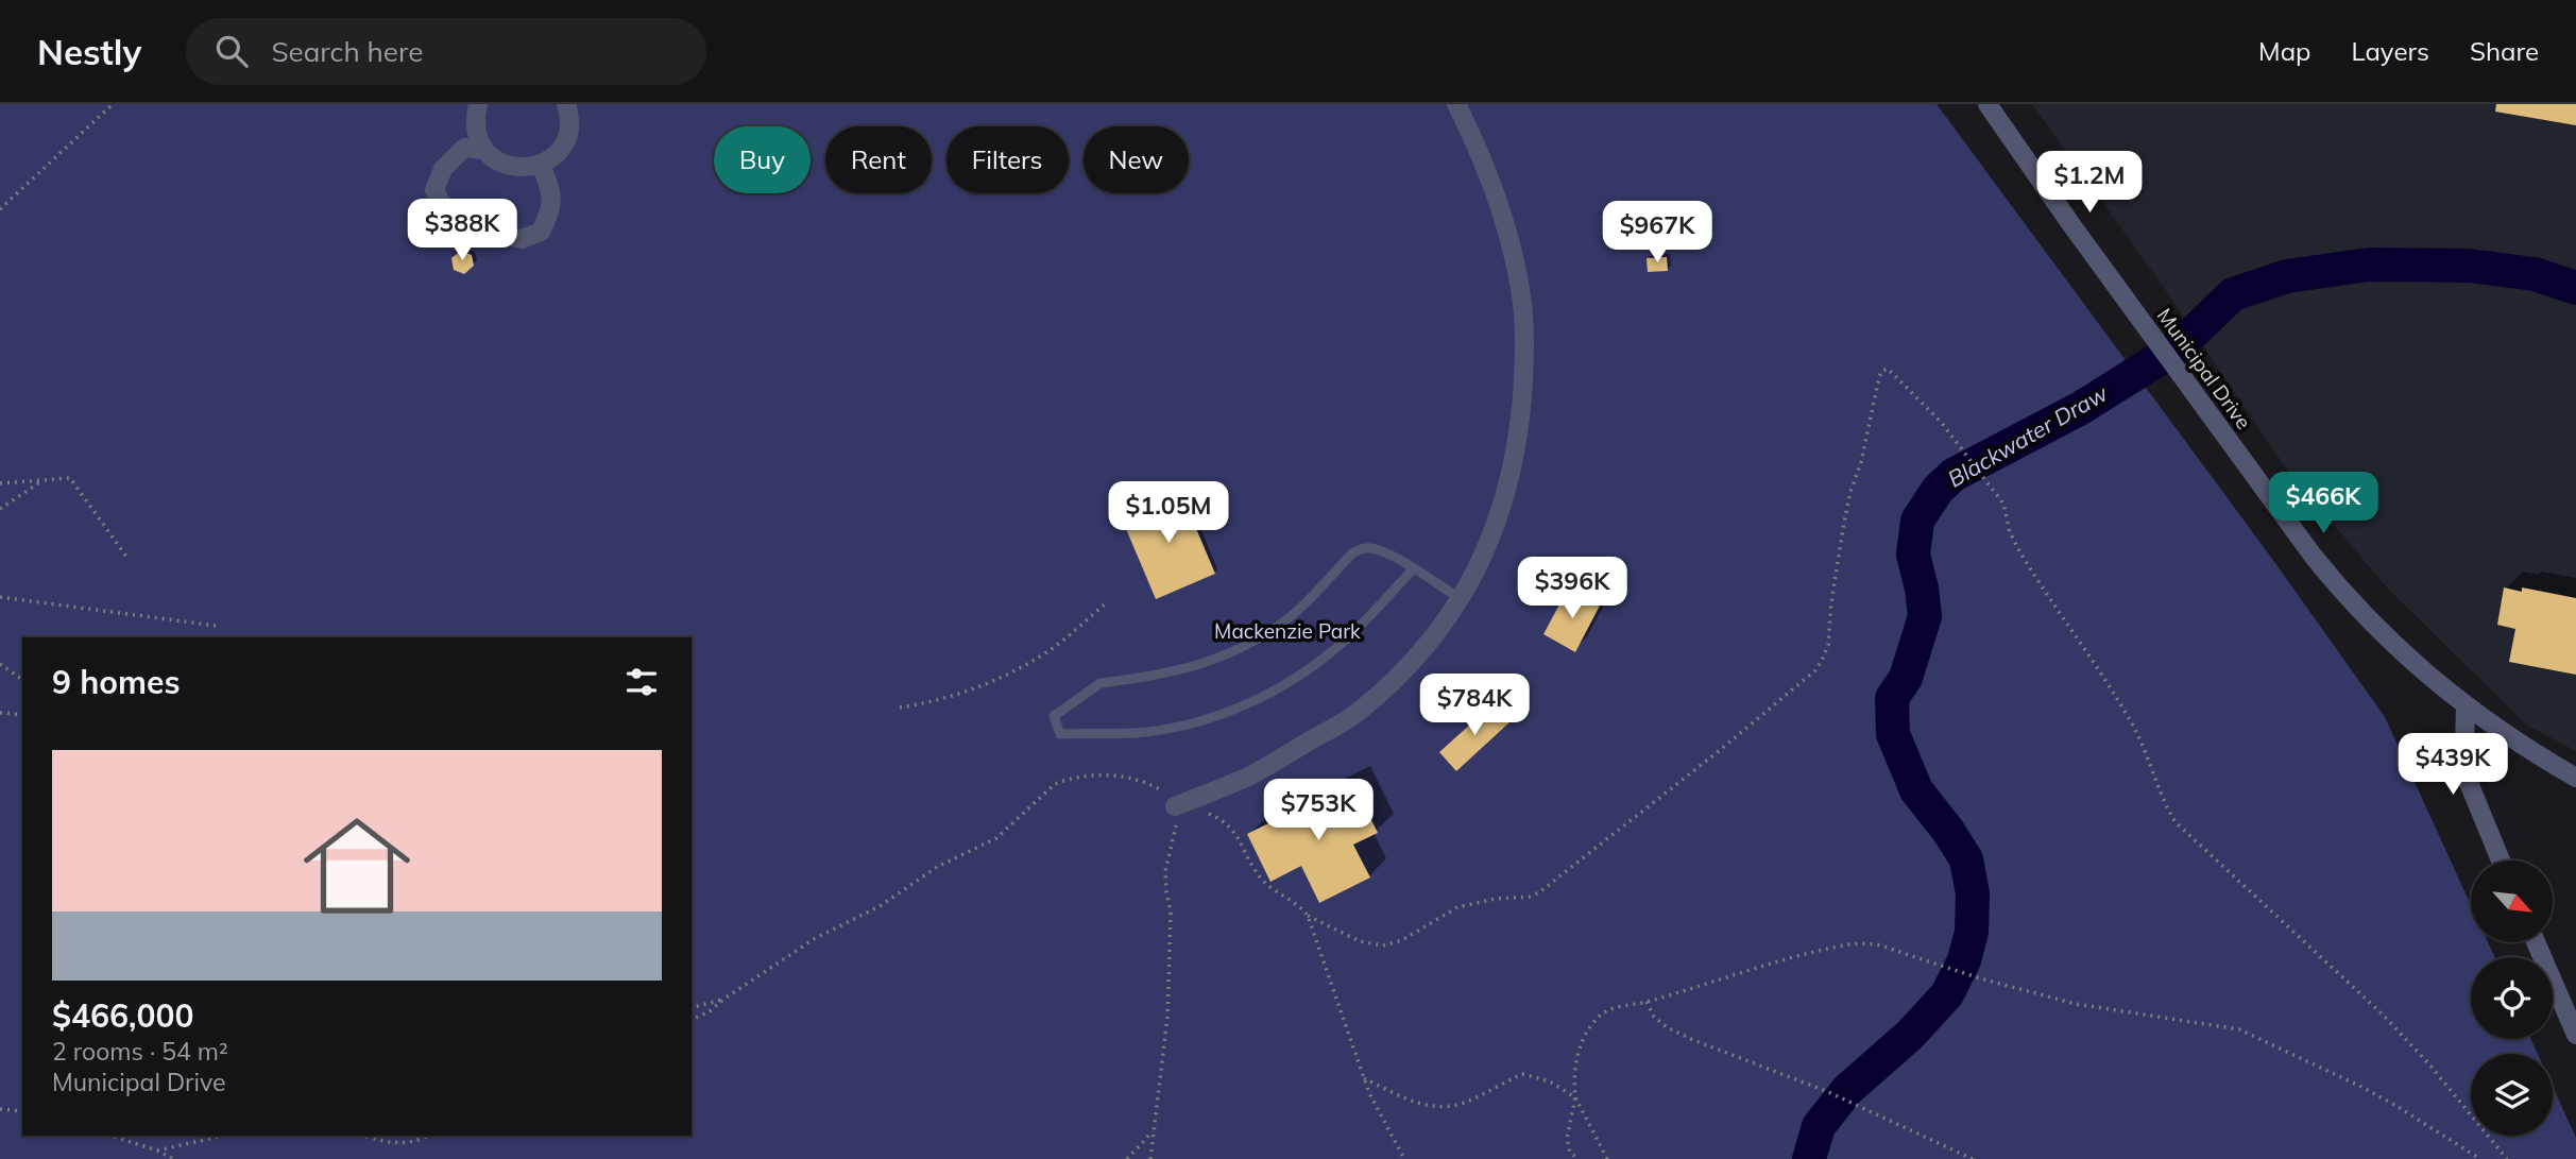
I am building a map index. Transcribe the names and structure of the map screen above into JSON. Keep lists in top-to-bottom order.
{
  "streets": {
    "street": ["Municipal Drive"]
  },
  "water": ["Blackwater Draw"],
  "parks": ["Mackenzie Park"],
  "north": "bottom right",
  "page": {
    "header": "Nestly",
    "search": "Search here",
    "nav": ["Map", "Layers", "Share"],
    "chip": [
      "Buy",
      "Rent",
      "Filters",
      "New"
    ],
    "price": [
      "$1.2M",
      "$388K",
      "$967K",
      "$466K",
      "$1.05M",
      "$396K",
      "$784K",
      "$439K",
      "$753K"
    ],
    "heading": "9 homes",
    "list": [
      {
        "name": "$466,000",
        "note": "2 rooms · 54 m² · Municipal Drive"
      }
    ]
  }
}
